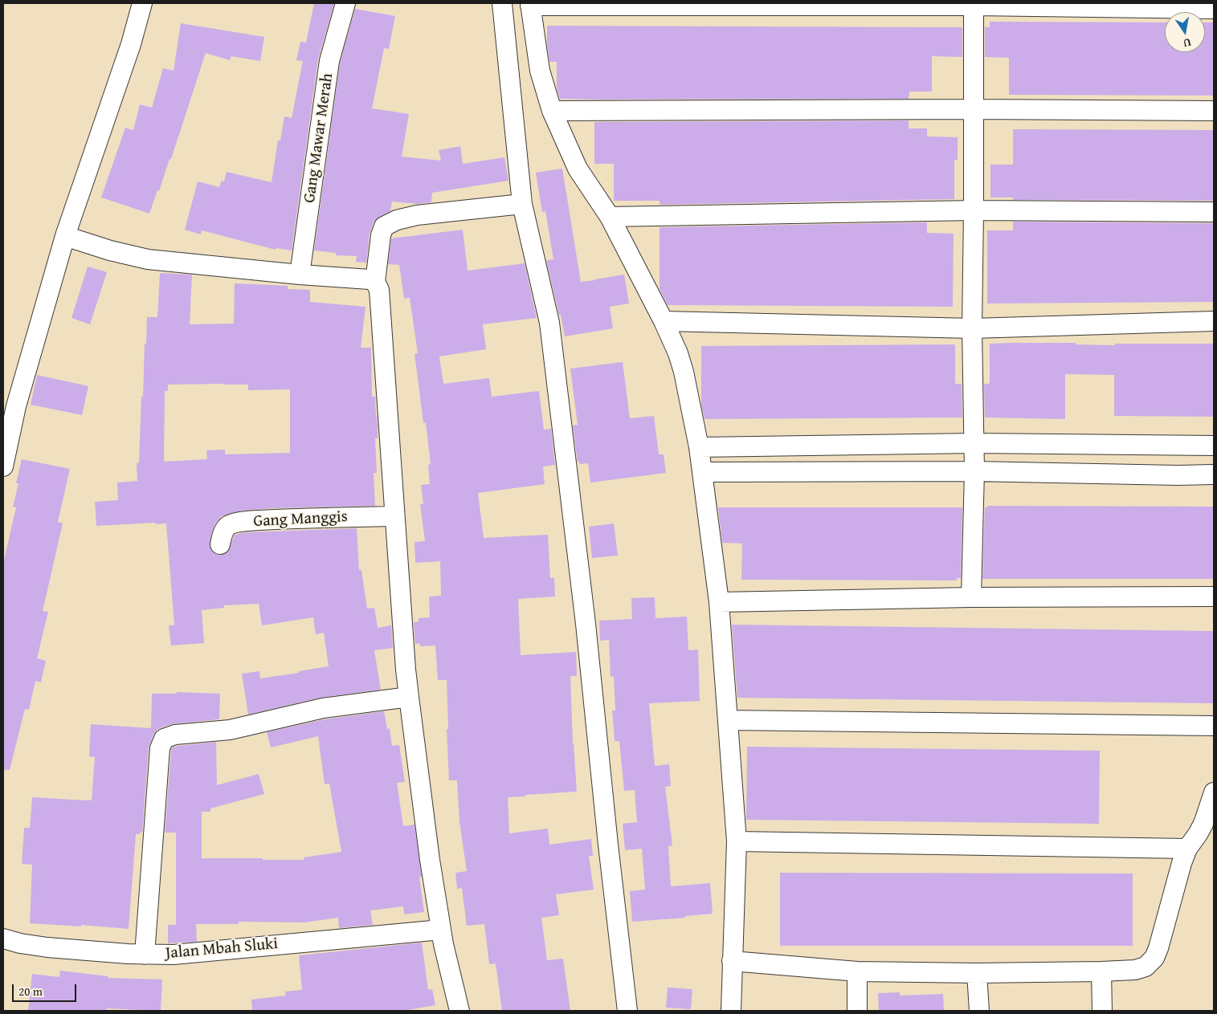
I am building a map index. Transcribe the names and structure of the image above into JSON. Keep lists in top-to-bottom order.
{
  "streets": {
    "street": ["Gang Mawar Merah", "Gang Manggis", "Jalan Mbah Sluki"]
  },
  "scale_bar": "20 m",
  "north": "bottom"
}
